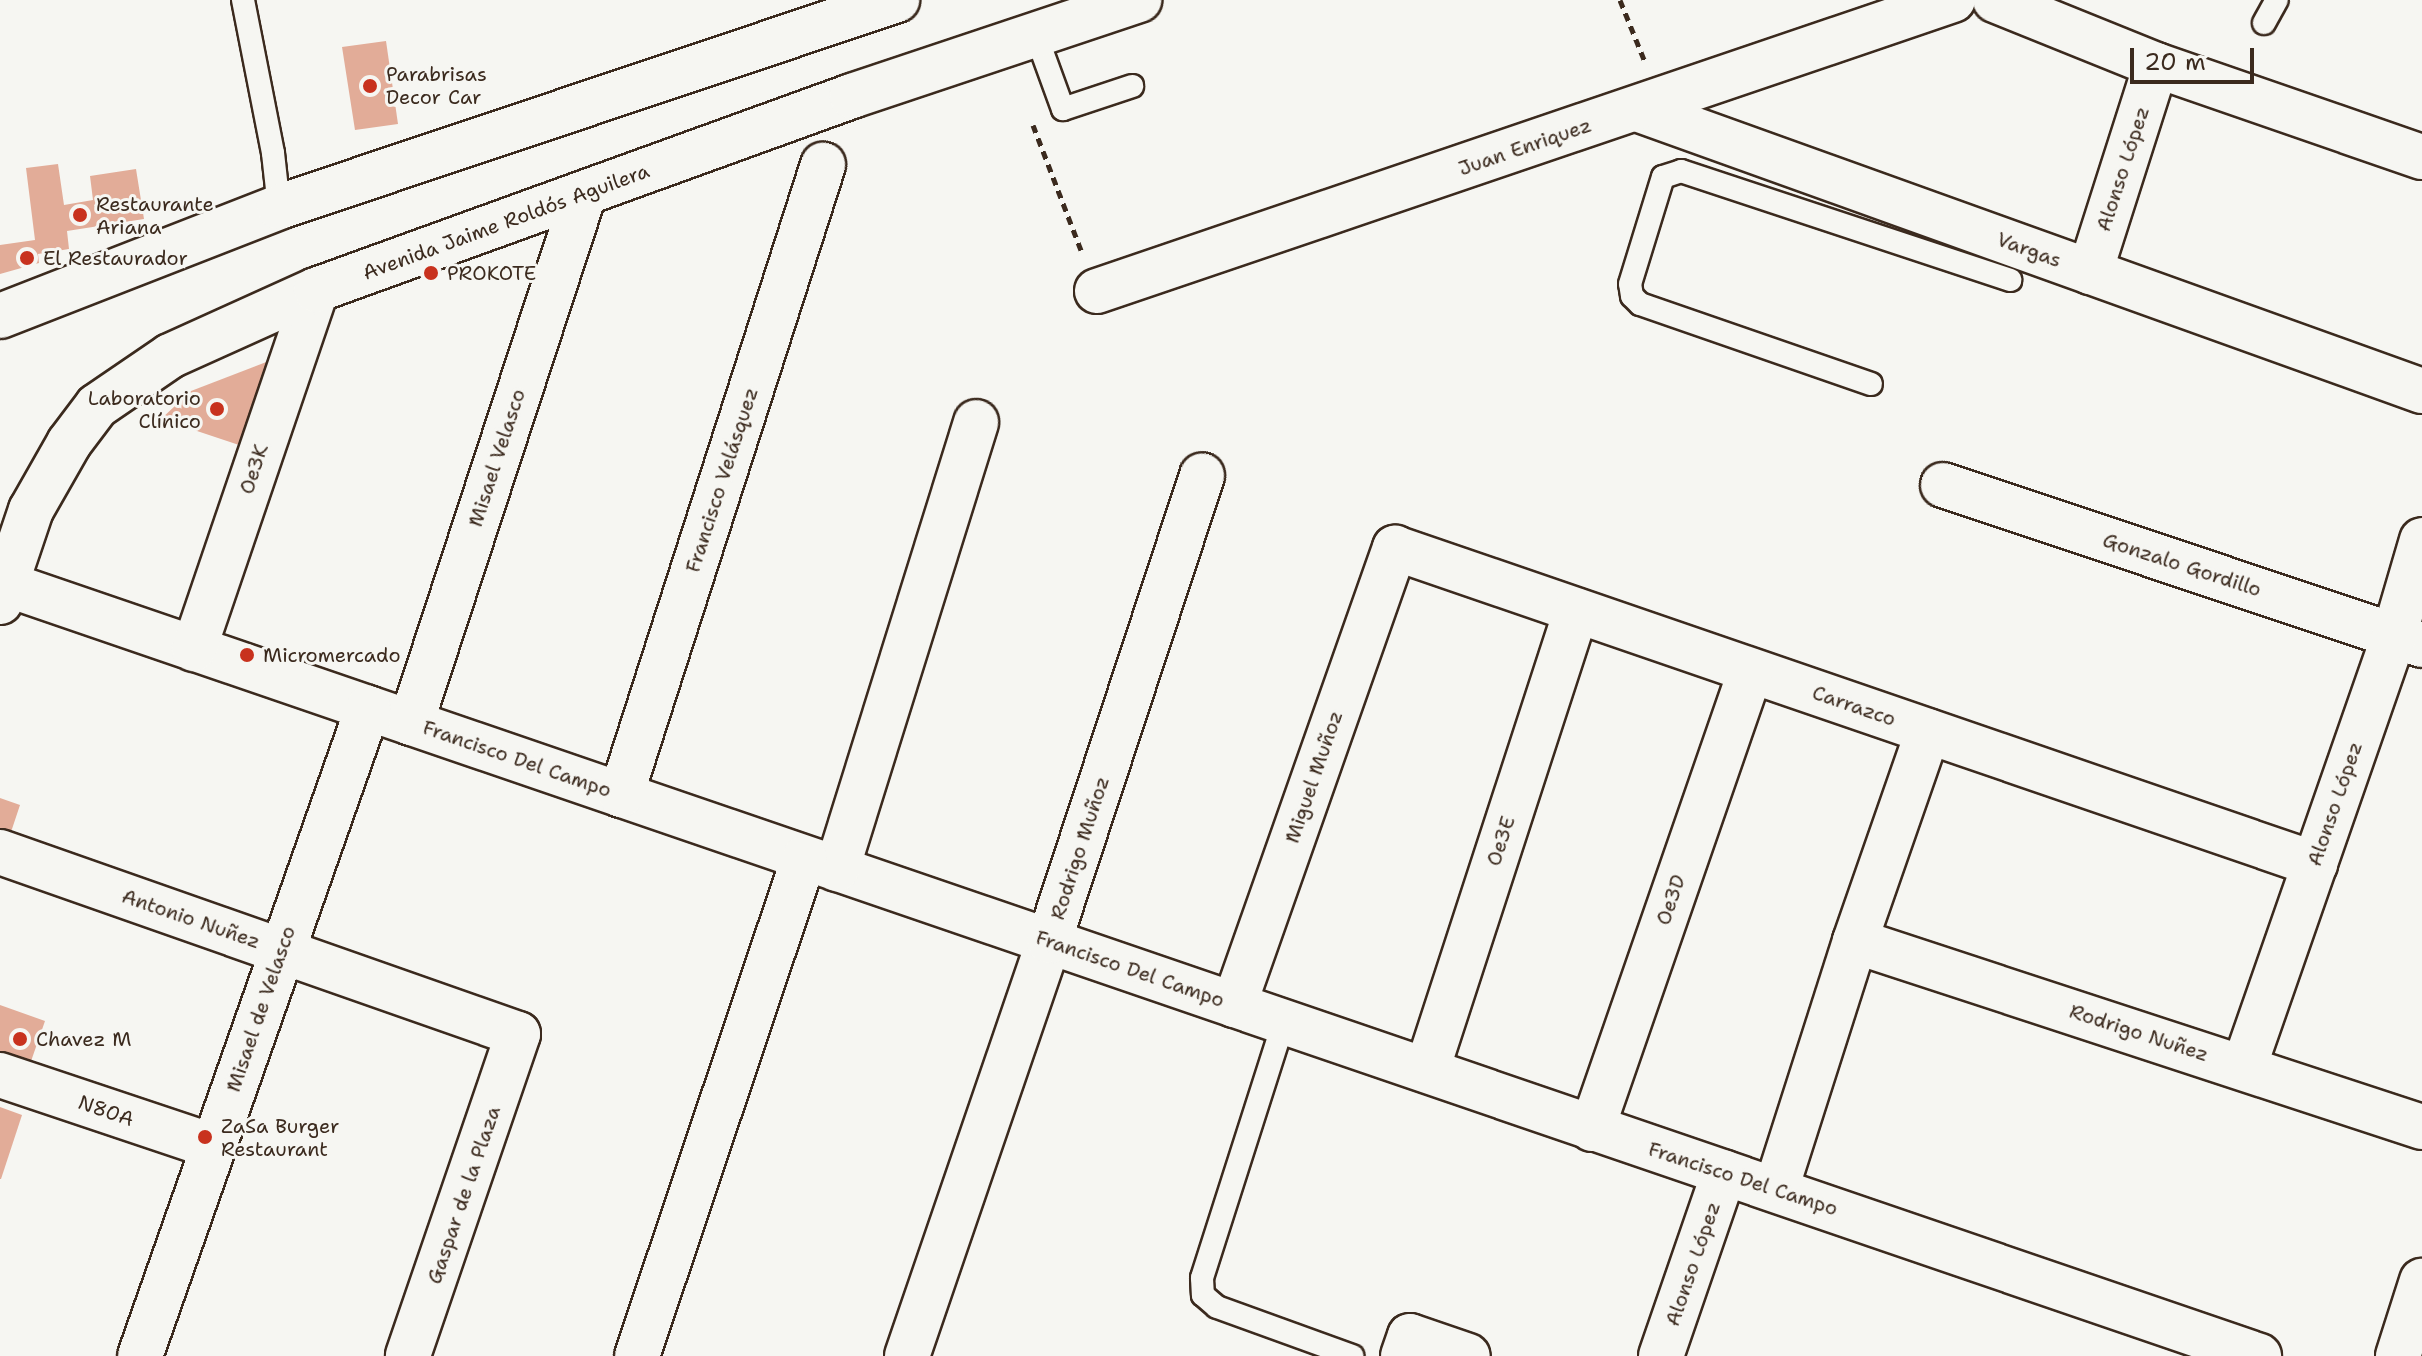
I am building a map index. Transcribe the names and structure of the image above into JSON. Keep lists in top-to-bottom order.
{
  "streets": {
    "street": [
      "Juan Enriquez",
      "Alonso López",
      "Avenida Jaime Roldós Aguilera",
      "Vargas",
      "Misael Velasco",
      "Oe3K",
      "Francisco Velásquez",
      "Gonzalo Gordillo",
      "Carrazco",
      "Francisco Del Campo",
      "Miguel Muñoz",
      "Oe3E",
      "Rodrigo Muñoz",
      "Oe3D",
      "Antonio Nuñez",
      "Misael de Velasco",
      "Rodrigo Nuñez",
      "N80A",
      "Gaspar de la Plaza"
    ]
  },
  "crossings": [
    ["Juan Enriquez", "Vargas"],
    ["Alonso López", "Vargas"],
    ["Alonso López", "Gonzalo Gordillo"],
    ["Alonso López", "Carrazco"],
    ["Alonso López", "Francisco Del Campo"],
    ["Alonso López", "Rodrigo Nuñez"],
    ["Avenida Jaime Roldós Aguilera", "Misael Velasco"],
    ["Avenida Jaime Roldós Aguilera", "Oe3K"],
    ["Avenida Jaime Roldós Aguilera", "Francisco Del Campo"],
    ["Misael Velasco", "Francisco Del Campo"],
    ["Oe3K", "Francisco Del Campo"],
    ["Francisco Velásquez", "Francisco Del Campo"],
    ["Carrazco", "Miguel Muñoz"],
    ["Carrazco", "Oe3E"],
    ["Carrazco", "Oe3D"],
    ["Francisco Del Campo", "Miguel Muñoz"],
    ["Francisco Del Campo", "Oe3E"],
    ["Francisco Del Campo", "Rodrigo Muñoz"],
    ["Francisco Del Campo", "Oe3D"],
    ["Francisco Del Campo", "Misael de Velasco"],
    ["Antonio Nuñez", "Misael de Velasco"],
    ["Antonio Nuñez", "Gaspar de la Plaza"],
    ["Misael de Velasco", "N80A"]
  ],
  "places": [
    "Parabrisas Decor Car",
    "Restaurante Ariana",
    "El Restaurador",
    "PROKOTE",
    "Laboratorio Clínico",
    "Micromercado",
    "Chavez M",
    "ZaSa Burger Restaurant"
  ],
  "scale_bar": "20 m"
}
